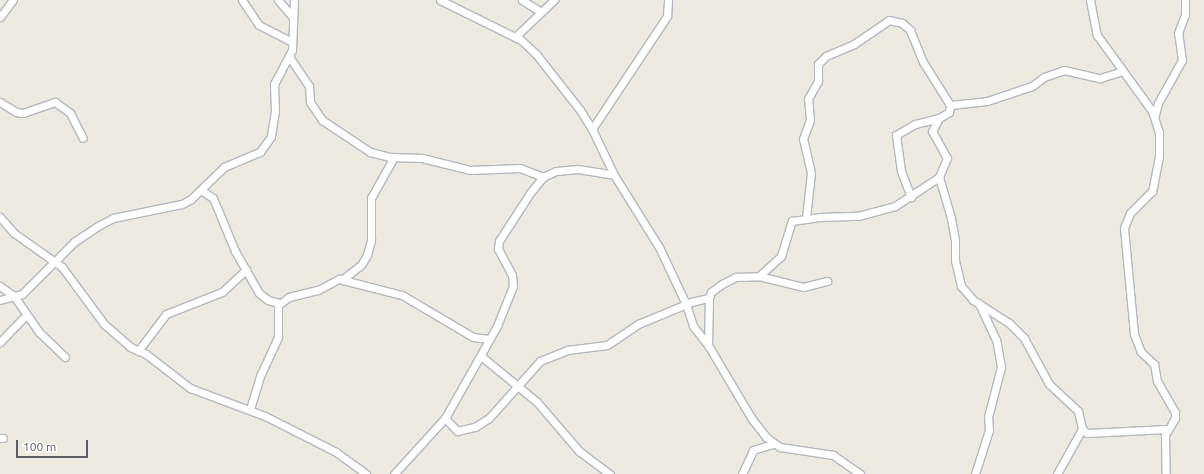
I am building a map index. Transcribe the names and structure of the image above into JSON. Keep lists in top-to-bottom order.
{
  "scale_bar": "100 m"
}
